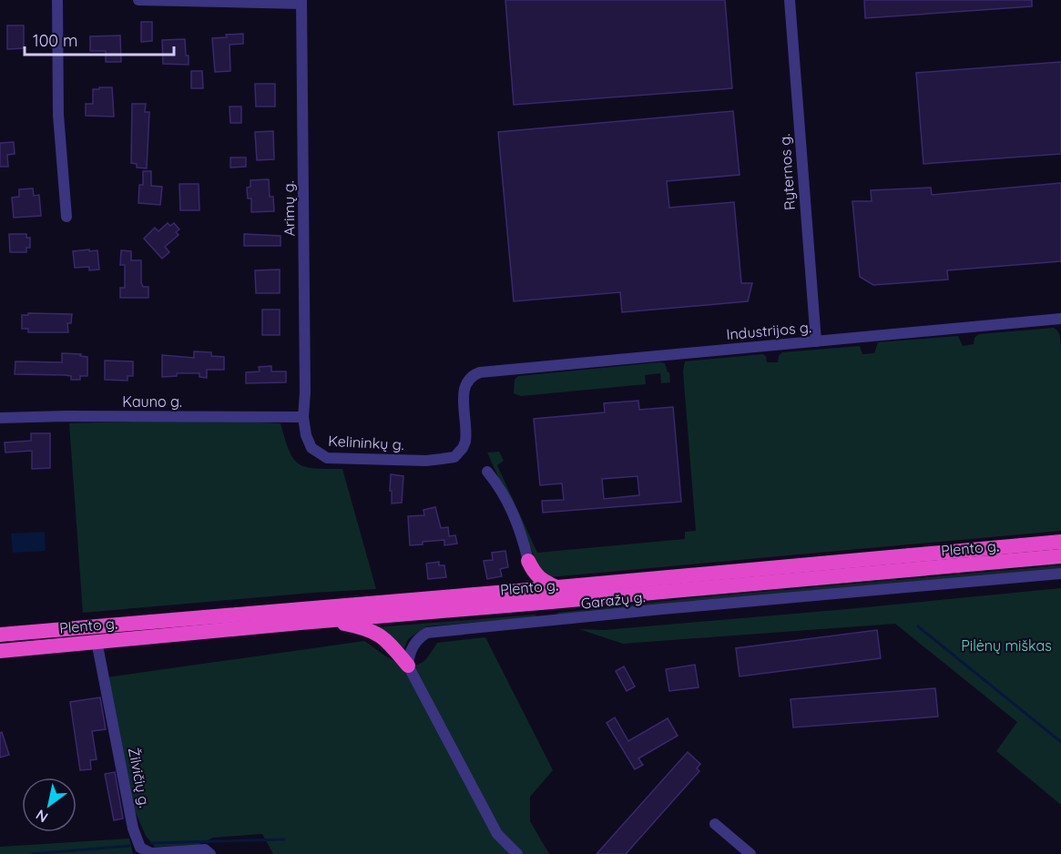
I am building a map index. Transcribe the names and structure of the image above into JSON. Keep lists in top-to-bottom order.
{
  "streets": {
    "highway": ["Plento g."],
    "street": [
      "Ryternos g.",
      "Arimų g.",
      "Industrijos g.",
      "Kauno g.",
      "Kelininkų g.",
      "Garažų g.",
      "Žilvičių g."
    ]
  },
  "crossings": [
    ["Ryternos g.", "Industrijos g."],
    ["Arimų g.", "Kauno g."],
    ["Arimų g.", "Kelininkų g."],
    ["Industrijos g.", "Kelininkų g."],
    ["Kauno g.", "Kelininkų g."],
    ["Plento g.", "Žilvičių g."]
  ],
  "parks": ["Pilėnų miškas"],
  "scale_bar": "100 m",
  "north": "bottom left"
}
